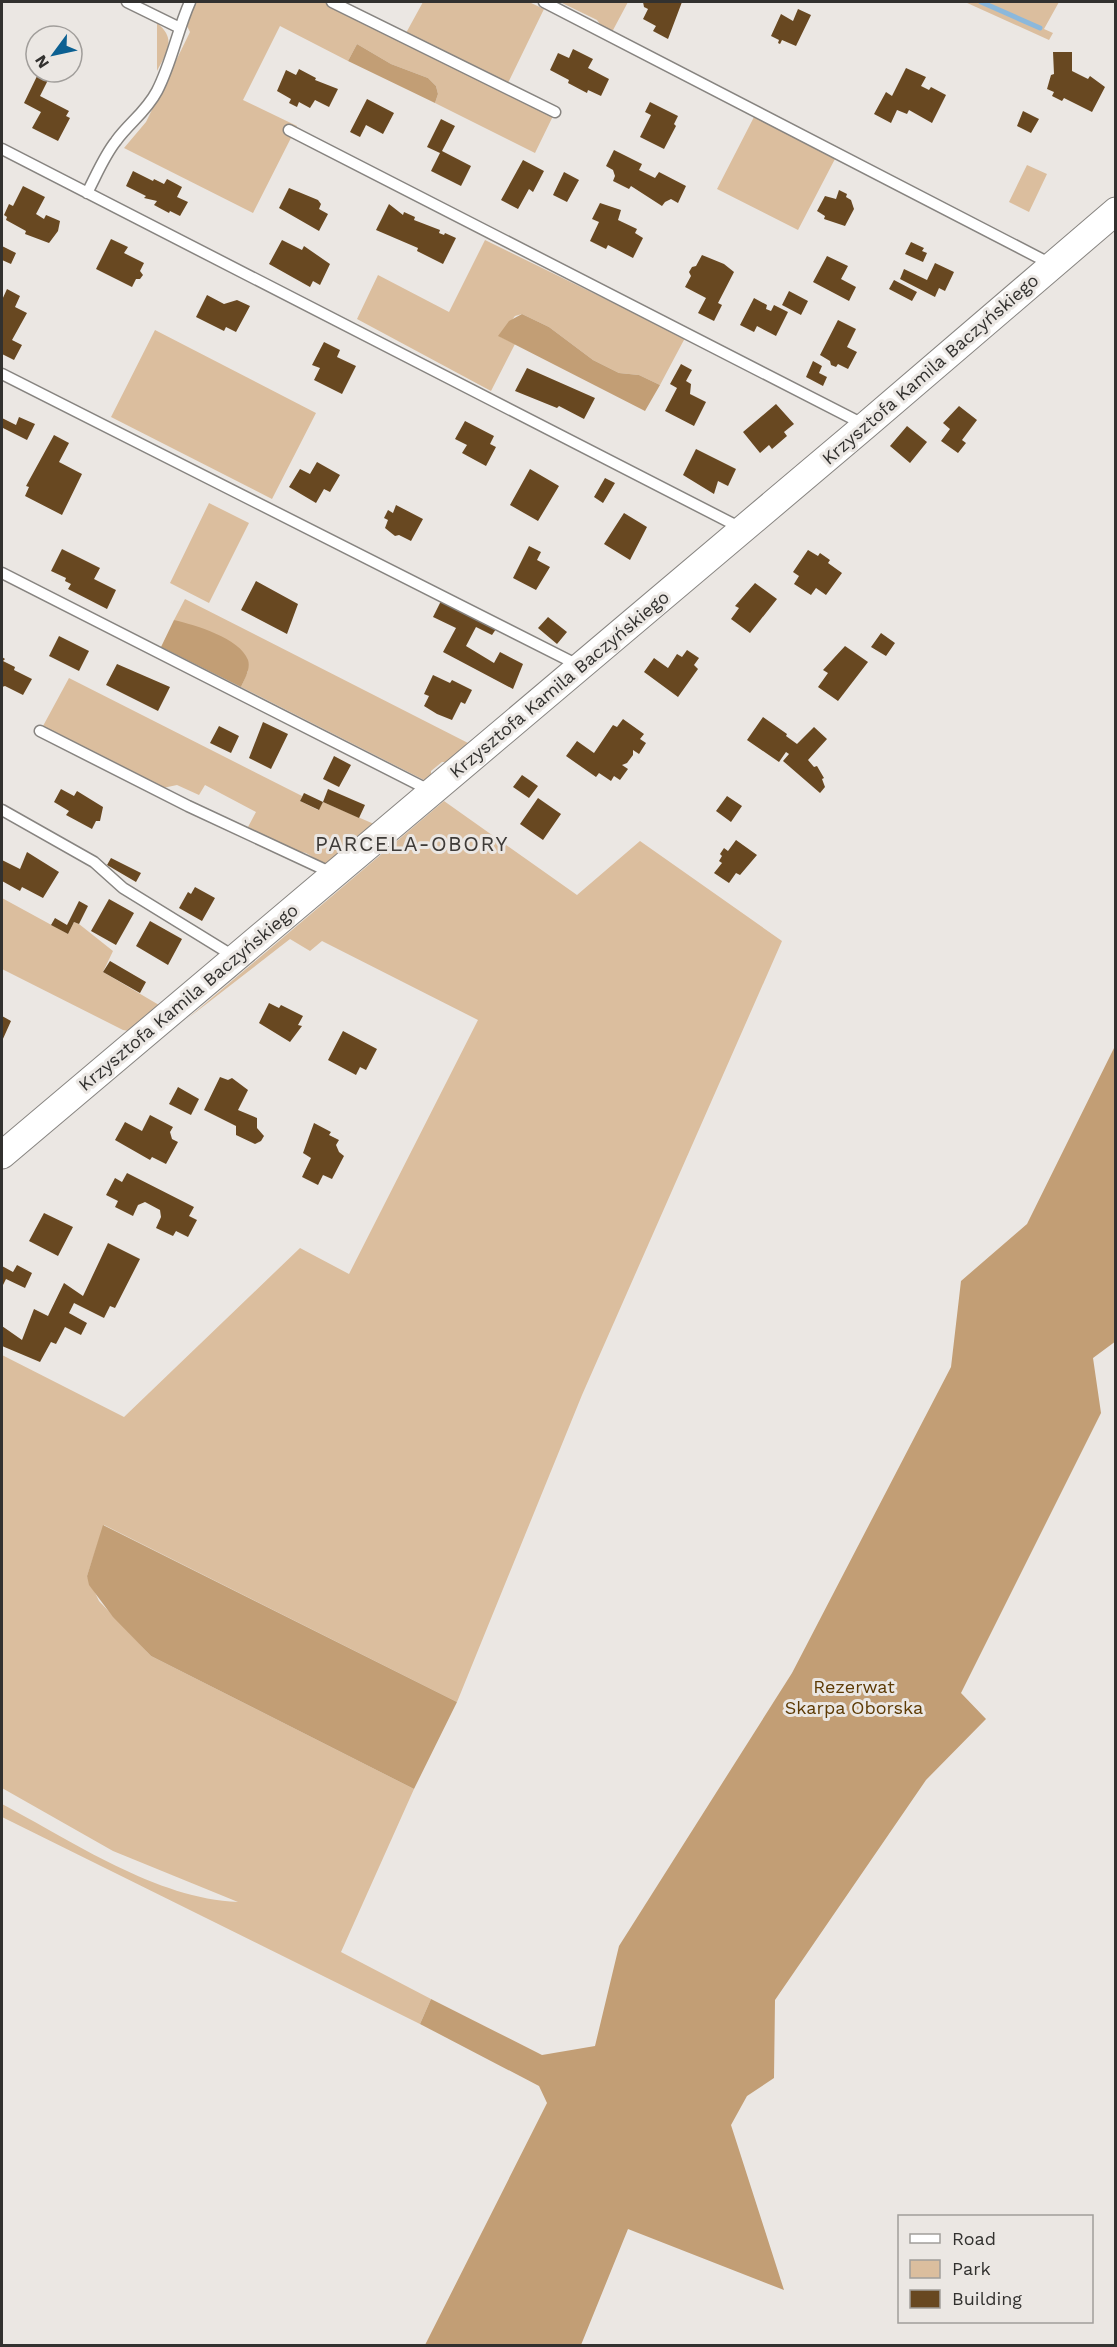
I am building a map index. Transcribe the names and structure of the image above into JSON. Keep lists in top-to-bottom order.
{
  "streets": {
    "street": ["Krzysztofa Kamila Baczyńskiego"]
  },
  "districts": ["PARCELA-OBORY"],
  "parks": ["Rezerwat Skarpa Oborska"],
  "legend": ["Road", "Park", "Building"],
  "north": "bottom left"
}
